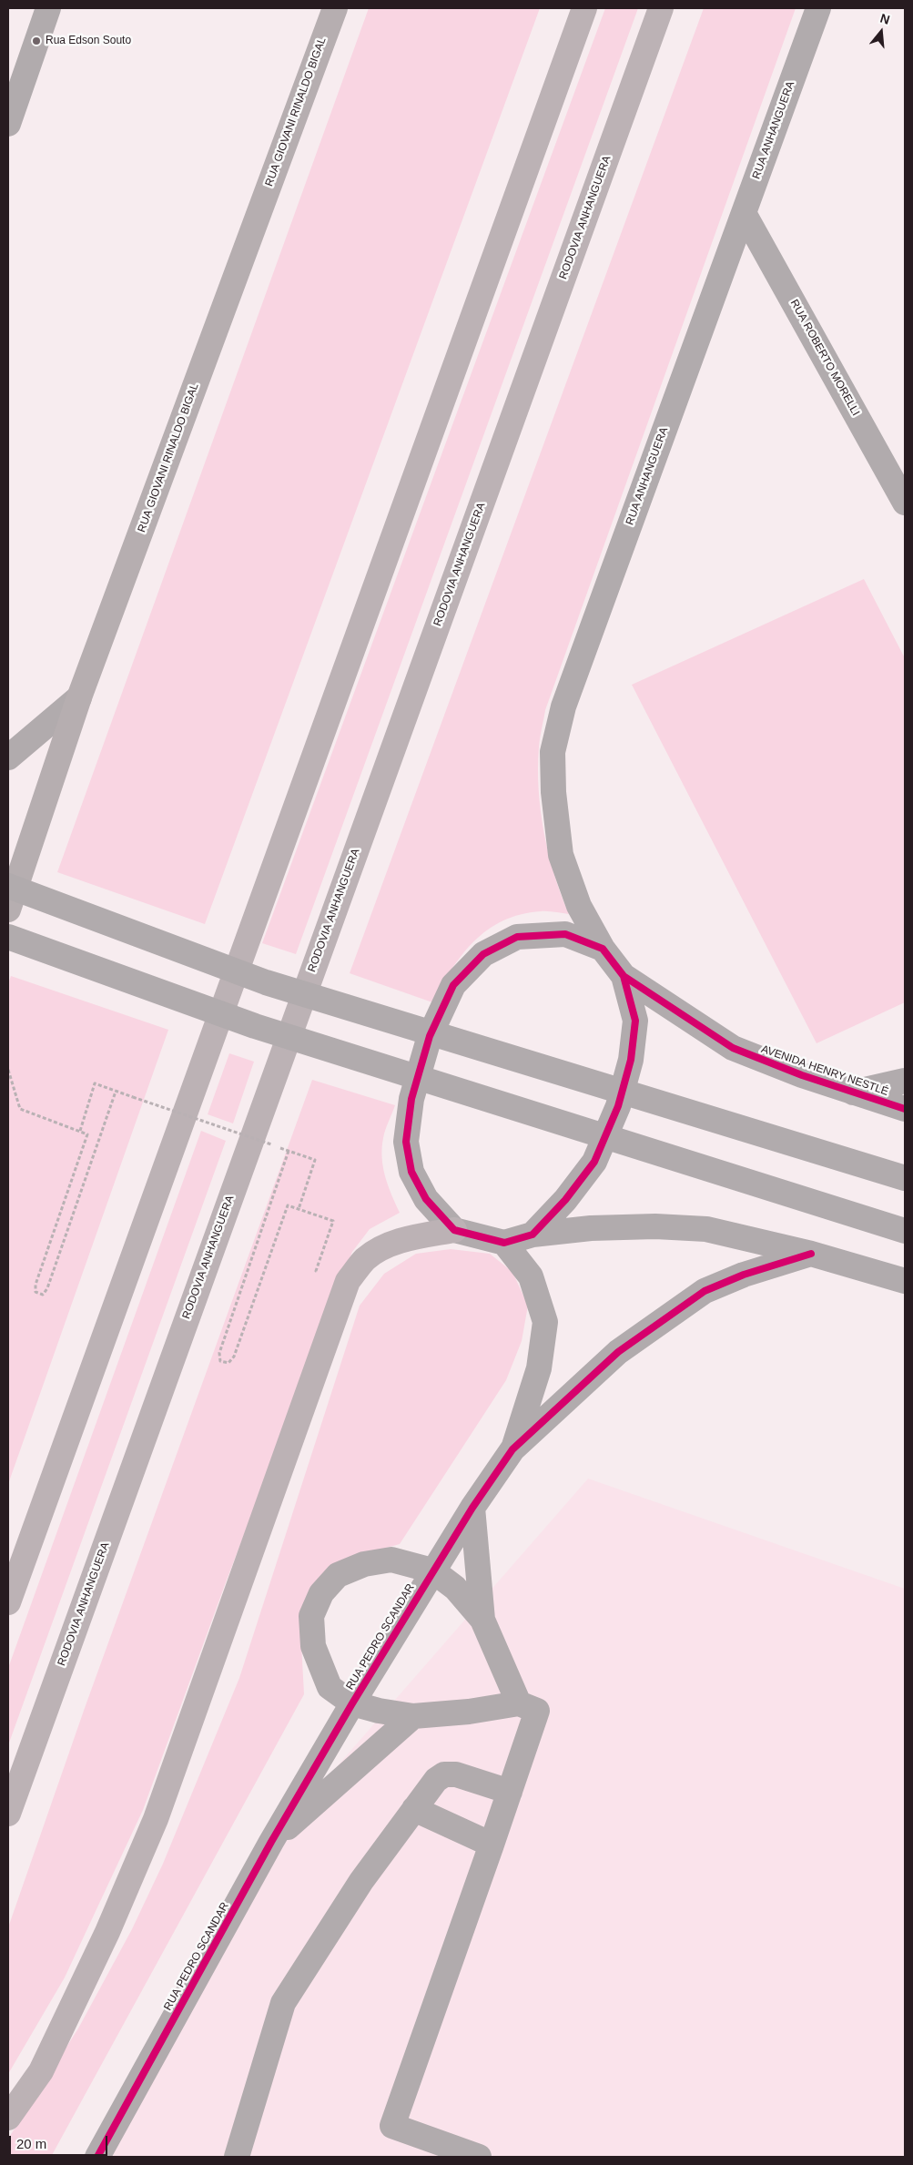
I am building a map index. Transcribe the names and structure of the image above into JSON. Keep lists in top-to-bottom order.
{
  "streets": {
    "highway": ["RODOVIA ANHANGUERA"],
    "main road": ["RUA GIOVANI RINALDO BIGAL"],
    "street": [
      "RUA ANHANGUERA",
      "RUA ROBERTO MORELLI",
      "AVENIDA HENRY NESTLÉ",
      "RUA PEDRO SCANDAR"
    ]
  },
  "crossings": [
    ["RUA ANHANGUERA", "RUA ROBERTO MORELLI"],
    ["RUA ANHANGUERA", "AVENIDA HENRY NESTLÉ"]
  ],
  "places": ["Rua Edson Souto"],
  "scale_bar": "20 m",
  "north": "top"
}
